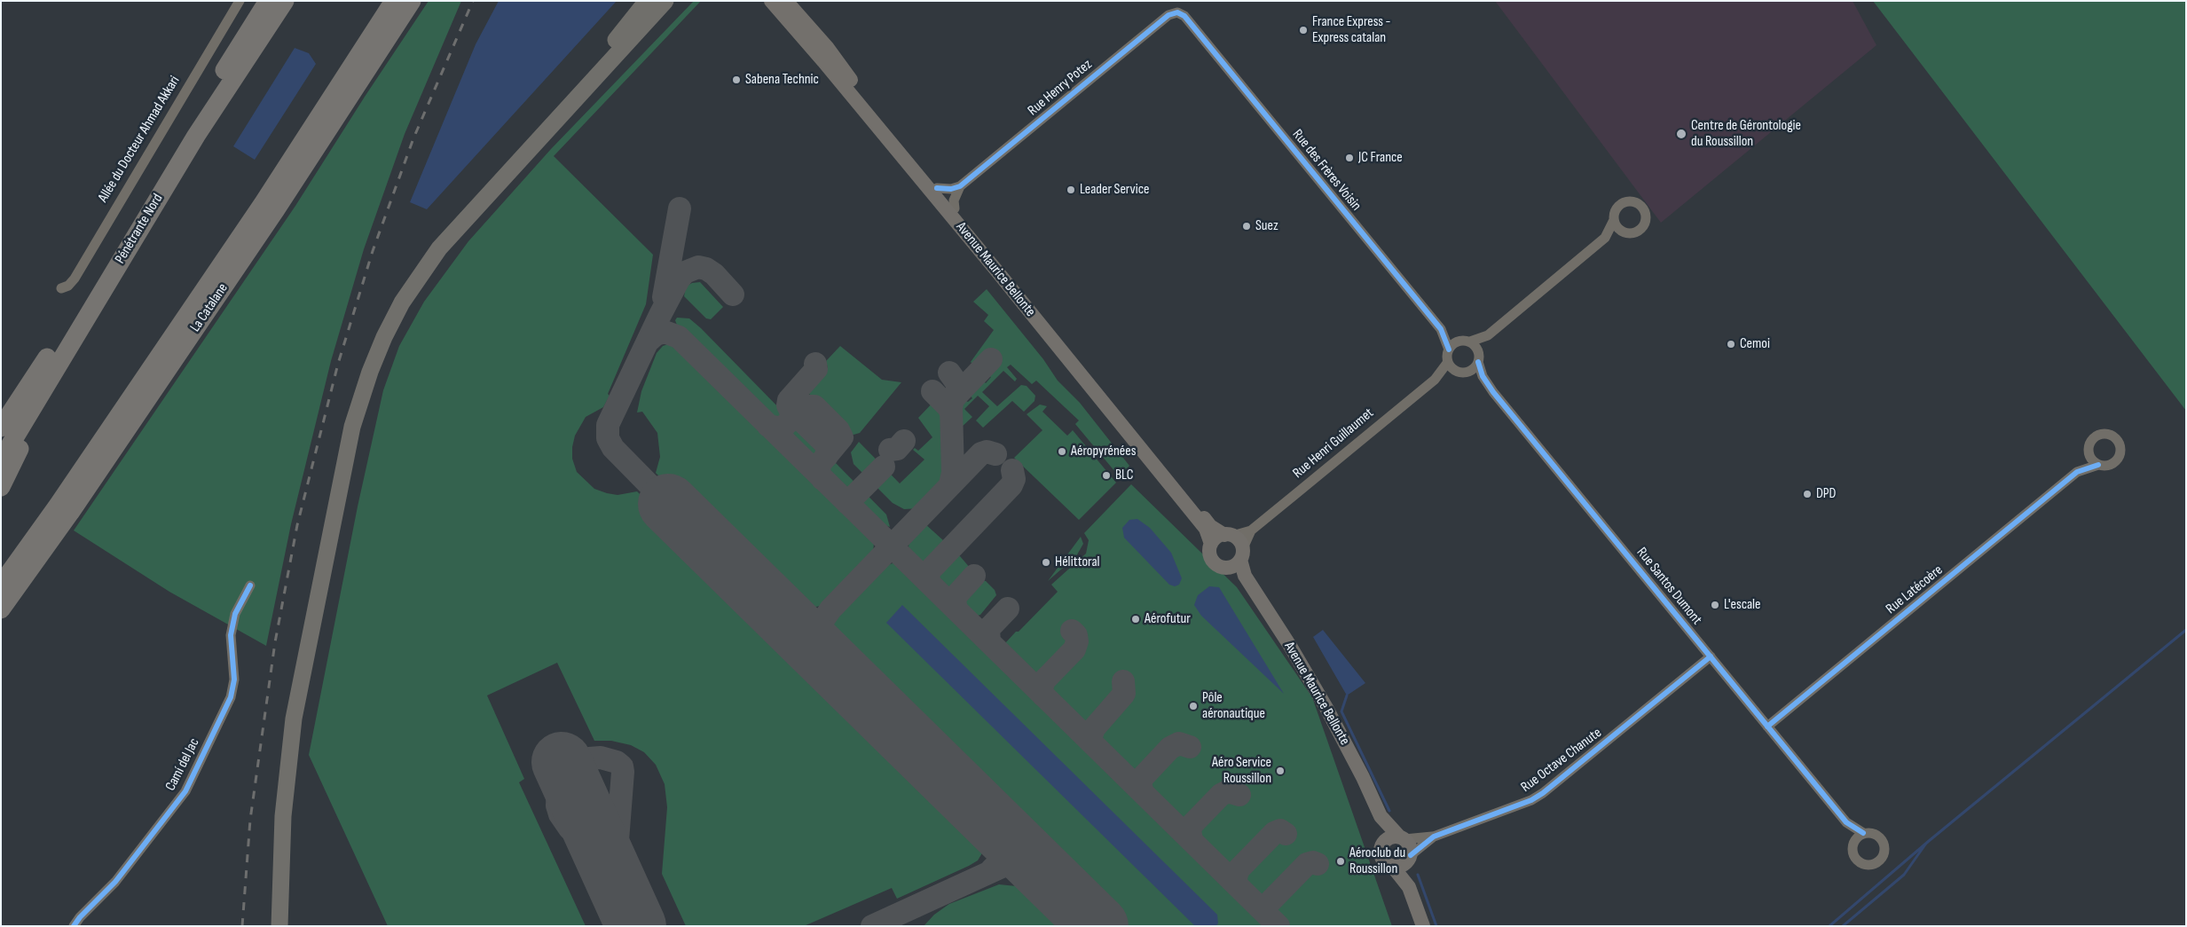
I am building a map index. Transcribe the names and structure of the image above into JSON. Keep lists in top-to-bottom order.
{
  "streets": {
    "highway": ["Pénétrante Nord", "La Catalane"],
    "street": [
      "Rue Henry Potez",
      "Allée du Docteur Ahmad Akkari",
      "Rue des Frères Voisin",
      "Avenue Maurice Bellonte",
      "Rue Henri Guillaumet",
      "Rue Santos Dumont",
      "Rue Latécoère",
      "Rue Octave Chanute",
      "Camí del Jac"
    ]
  },
  "crossings": [
    ["Rue Henry Potez", "Rue des Frères Voisin"],
    ["Rue des Frères Voisin", "Rue Henri Guillaumet"],
    ["Rue des Frères Voisin", "Rue Santos Dumont"],
    ["Avenue Maurice Bellonte", "Rue Henri Guillaumet"],
    ["Avenue Maurice Bellonte", "Rue Octave Chanute"],
    ["Rue Henri Guillaumet", "Rue Santos Dumont"],
    ["Rue Santos Dumont", "Rue Latécoère"],
    ["Rue Santos Dumont", "Rue Octave Chanute"]
  ],
  "places": [
    "France Express - Express catalan",
    "Sabena Technic",
    "Centre de Gérontologie du Roussillon",
    "JC France",
    "Leader Service",
    "Suez",
    "Cemoi",
    "Aéropyrénées",
    "BLC",
    "DPD",
    "Hélittoral",
    "L'escale",
    "Aérofutur",
    "Pôle aéronautique",
    "Aéro Service Roussillon",
    "Aéroclub du Roussillon"
  ]
}
